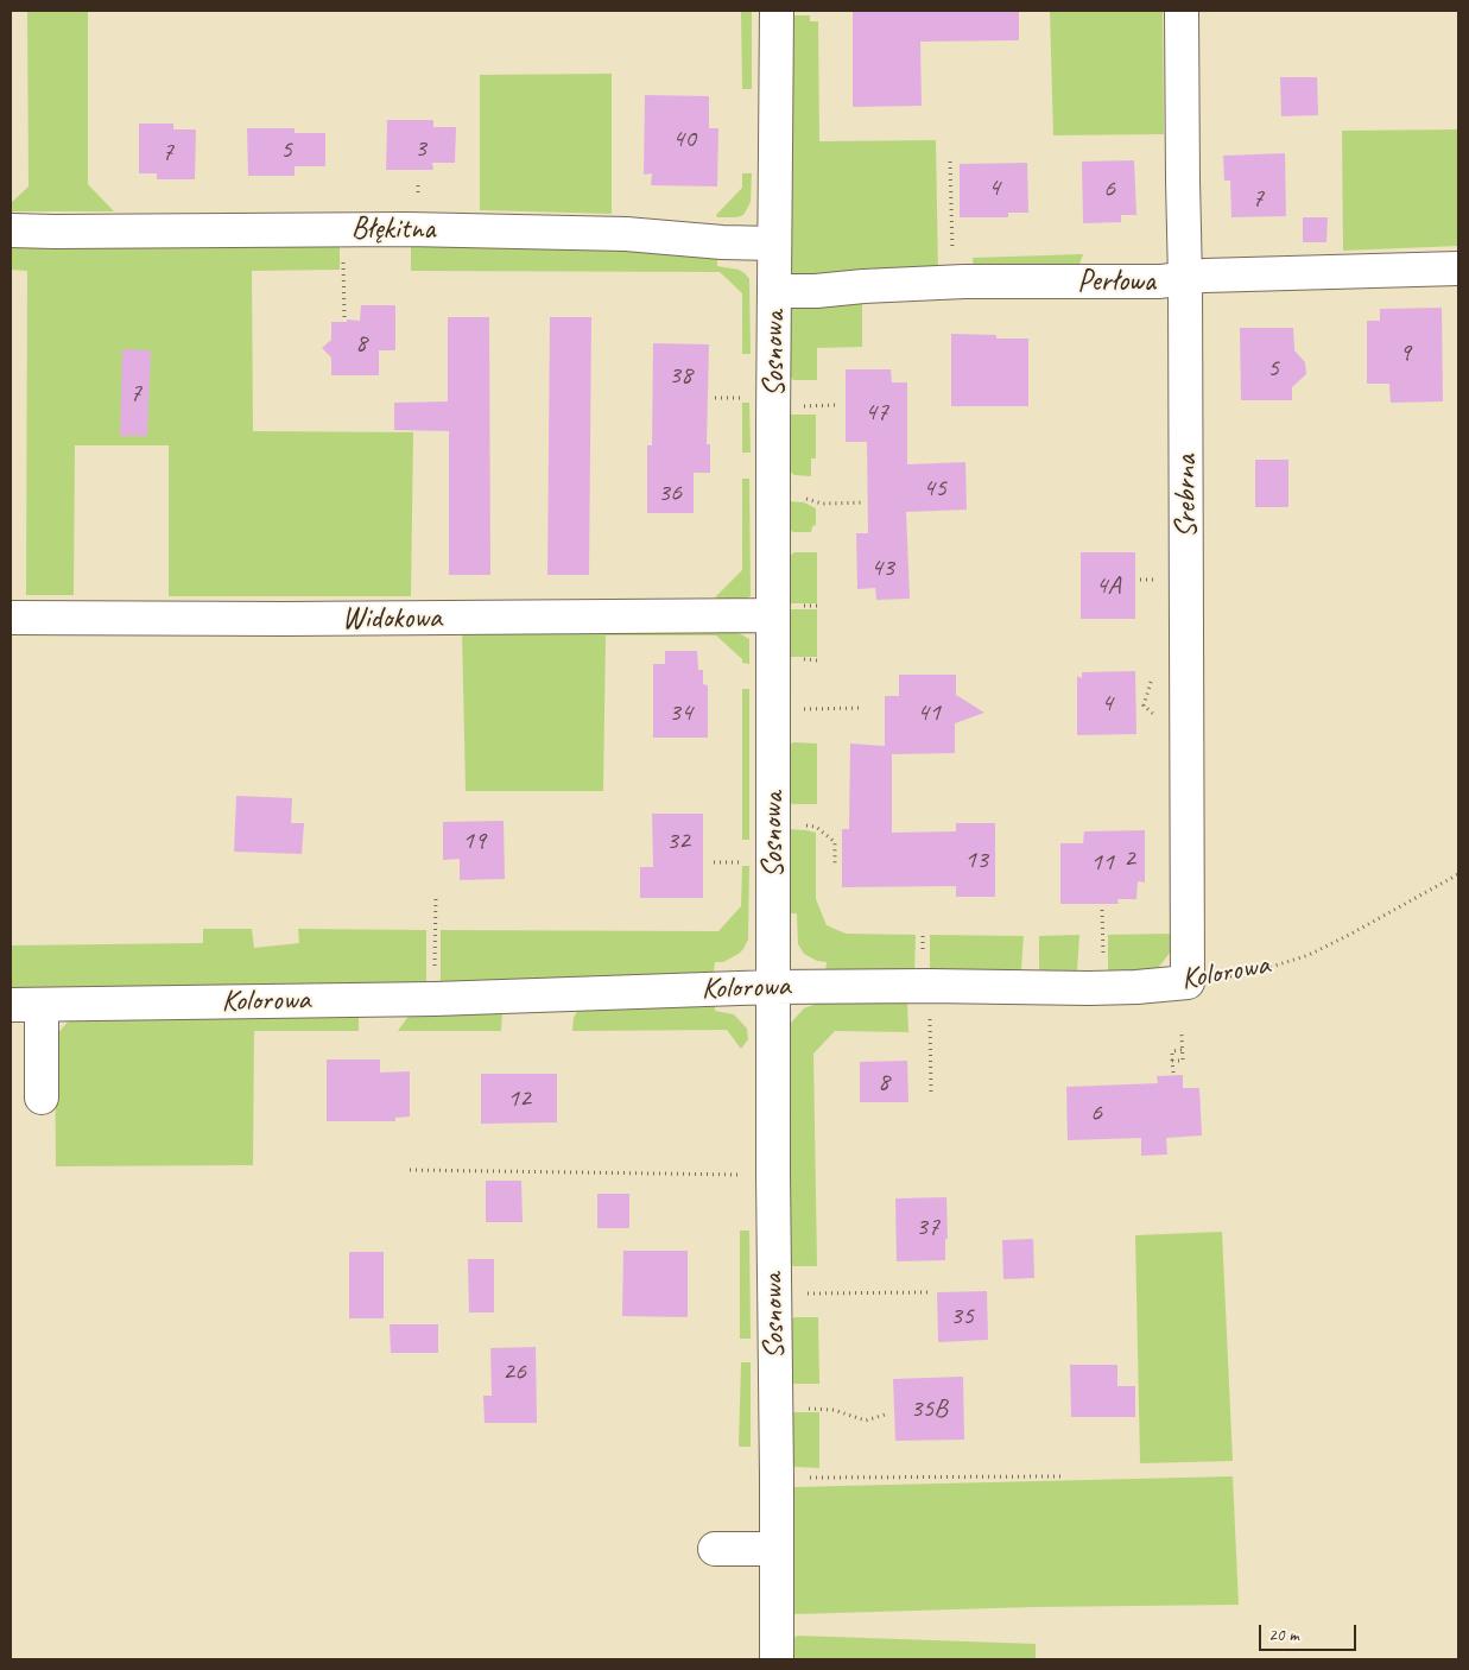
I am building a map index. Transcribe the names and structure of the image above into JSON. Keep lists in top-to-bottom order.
{
  "streets": {
    "street": [
      "Błękitna",
      "Perłowa",
      "Sosnowa",
      "Srebrna",
      "Widokowa",
      "Kolorowa"
    ]
  },
  "crossings": [
    ["Błękitna", "Sosnowa"],
    ["Perłowa", "Sosnowa"],
    ["Perłowa", "Srebrna"],
    ["Sosnowa", "Widokowa"],
    ["Sosnowa", "Kolorowa"],
    ["Srebrna", "Kolorowa"]
  ],
  "house_numbers": [
    "40",
    "3",
    "5",
    "7",
    "4",
    "6",
    "7",
    "8",
    "9",
    "5",
    "38",
    "7",
    "47",
    "45",
    "36",
    "43",
    "4A",
    "4",
    "34",
    "41",
    "19",
    "32",
    "2",
    "13",
    "11",
    "8",
    "12",
    "6",
    "37",
    "35",
    "26",
    "35B"
  ],
  "scale_bar": "20 m"
}
